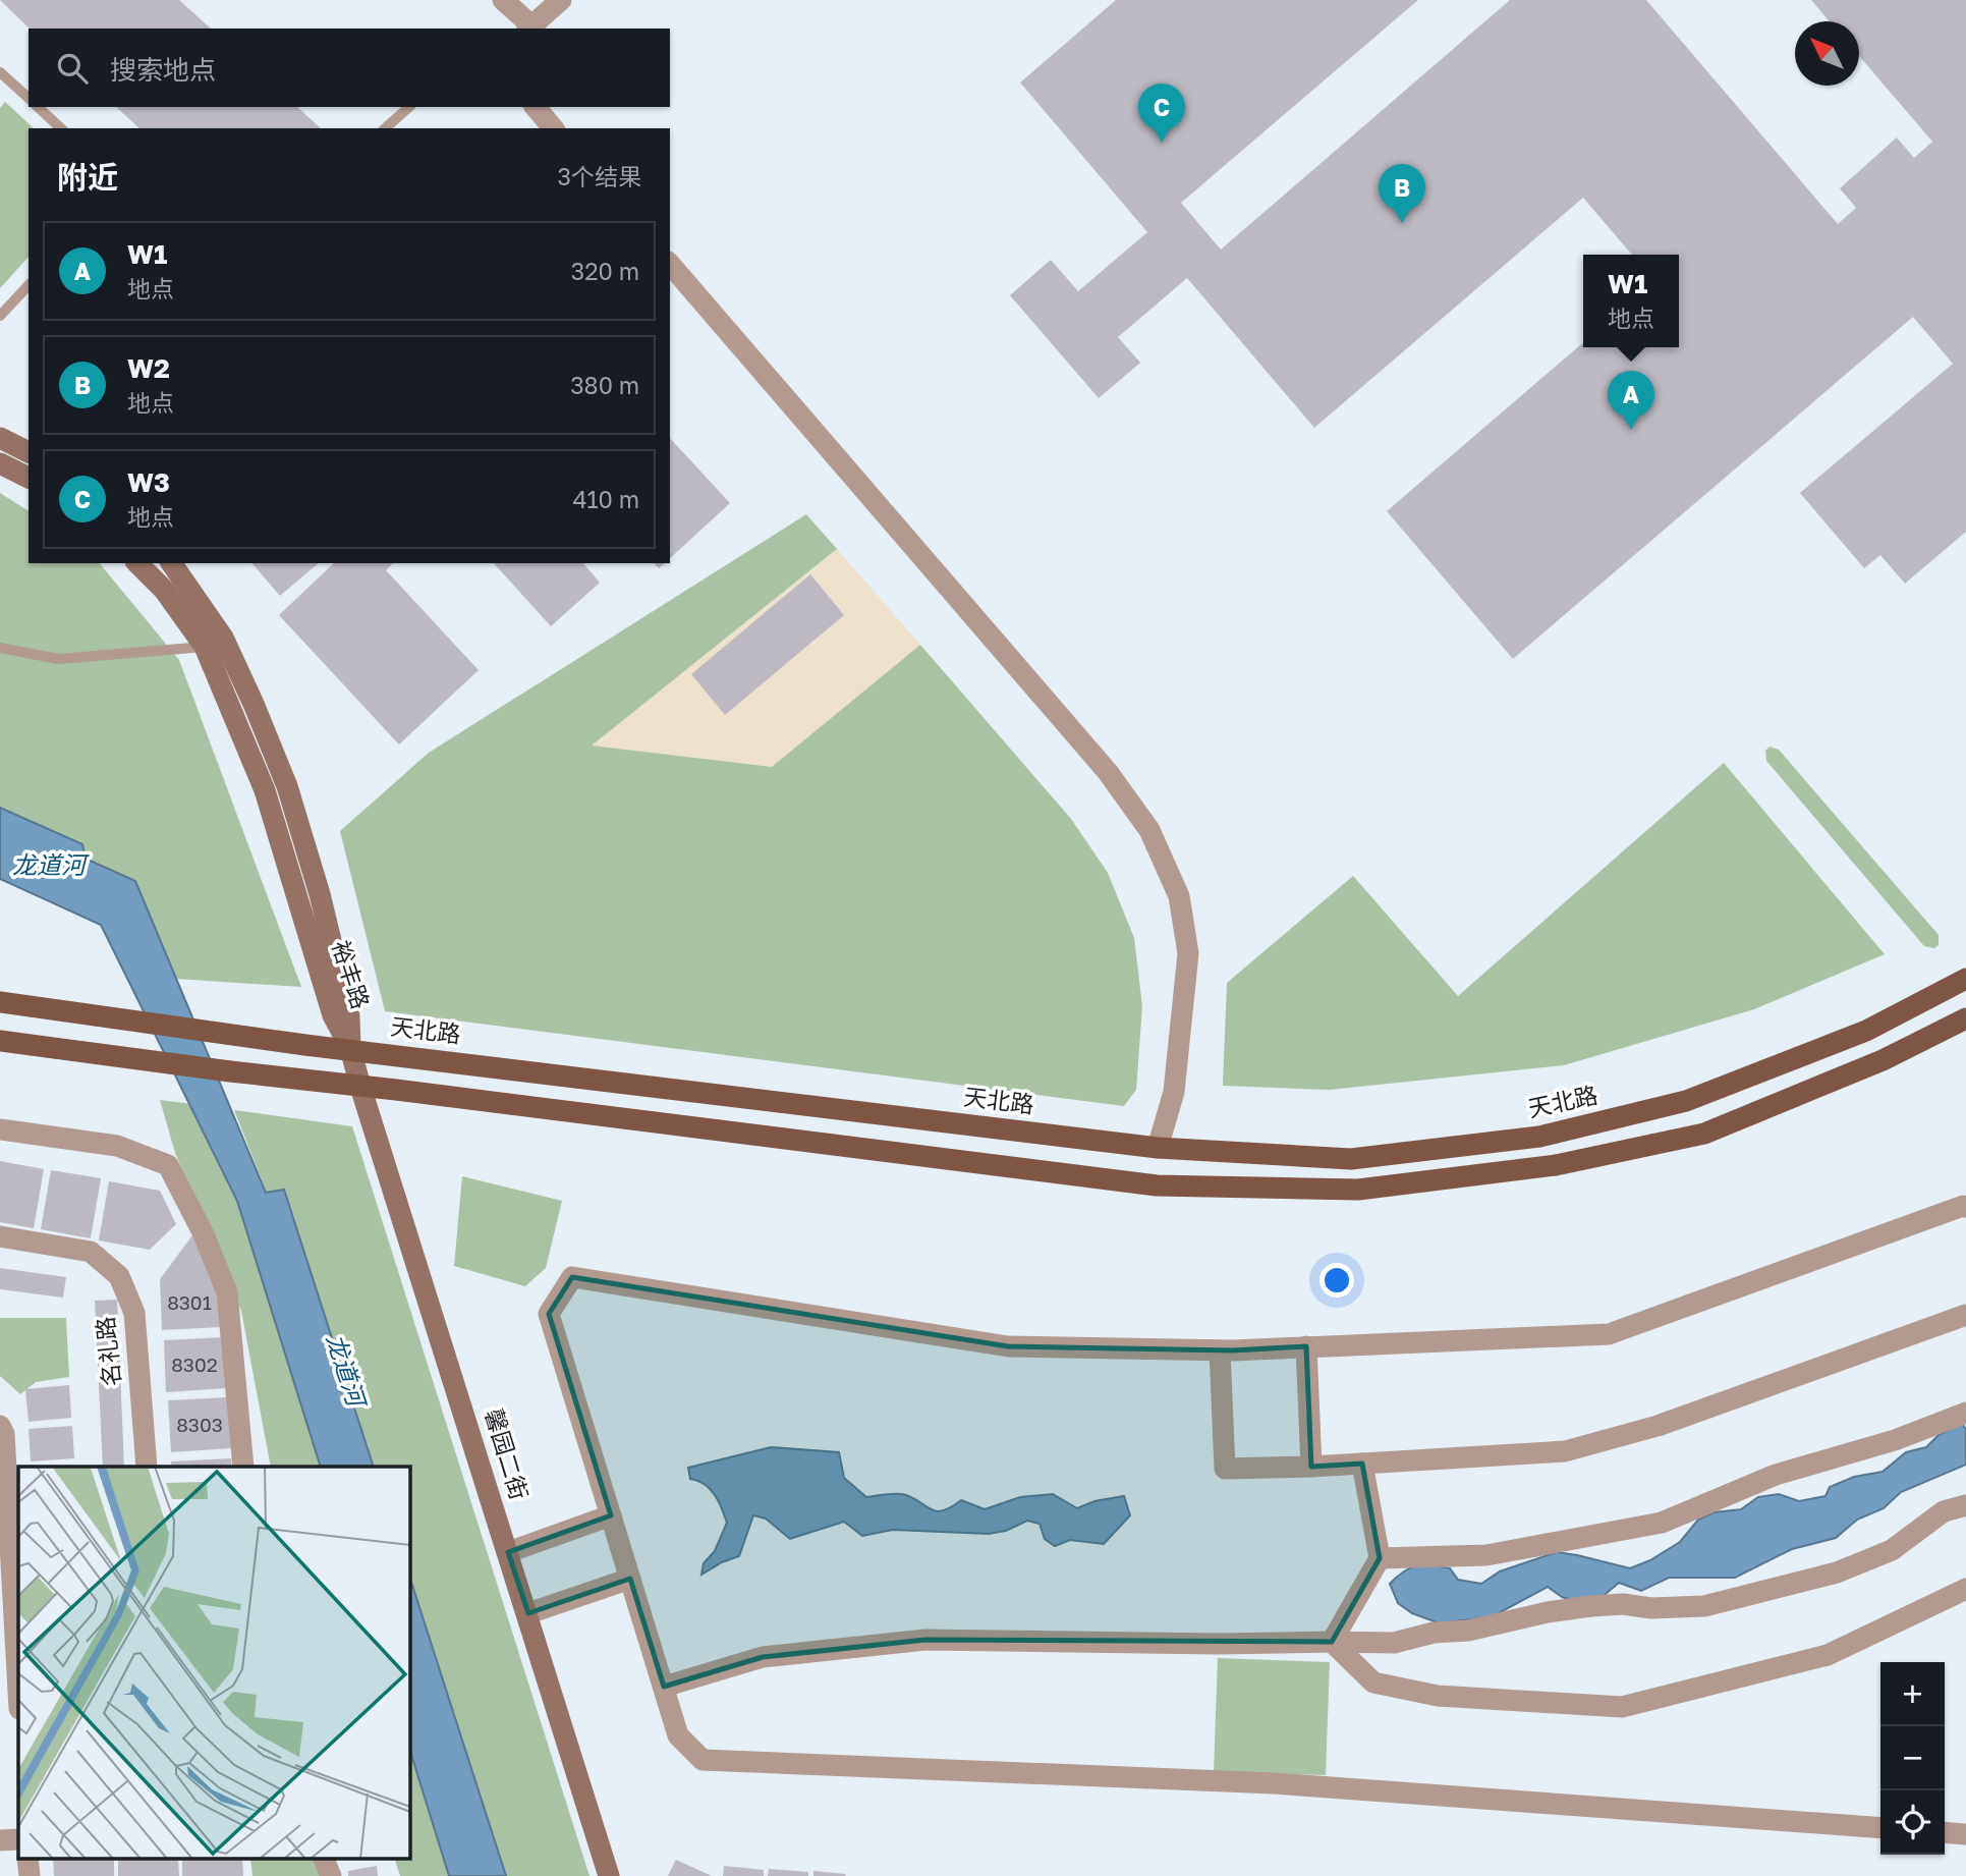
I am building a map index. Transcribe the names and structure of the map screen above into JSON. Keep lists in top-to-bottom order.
{
  "streets": {
    "main road": ["天北路"],
    "street": ["裕丰路", "名礼路", "馨园二街"]
  },
  "crossings": [
    ["裕丰路", "天北路"],
    ["裕丰路", "馨园二街"],
    ["天北路", "馨园二街"]
  ],
  "water": ["龙道河"],
  "house_numbers": ["8301", "8302", "8303"],
  "north": "top left",
  "page": {
    "search": "搜索地点",
    "pins": ["C", "B", "A"],
    "heading": ["附近", "3个结果"],
    "list": [
      {
        "mark": "A",
        "name": "W1",
        "note": "地点",
        "value": "320 m"
      },
      {
        "mark": "B",
        "name": "W2",
        "note": "地点",
        "value": "380 m"
      },
      {
        "mark": "C",
        "name": "W3",
        "note": "地点",
        "value": "410 m"
      }
    ],
    "popup": ["W1", "地点"],
    "map_buttons": ["+", "−"]
  }
}
